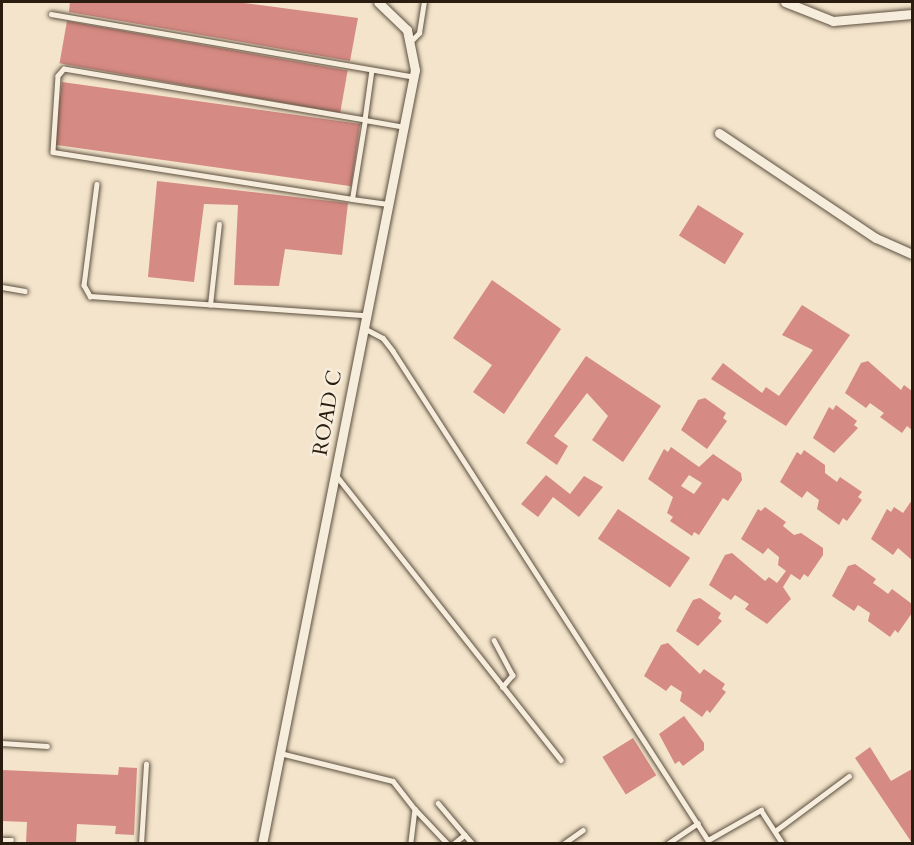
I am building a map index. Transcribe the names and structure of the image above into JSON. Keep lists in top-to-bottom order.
{
  "streets": {
    "street": ["ROAD C"]
  }
}
